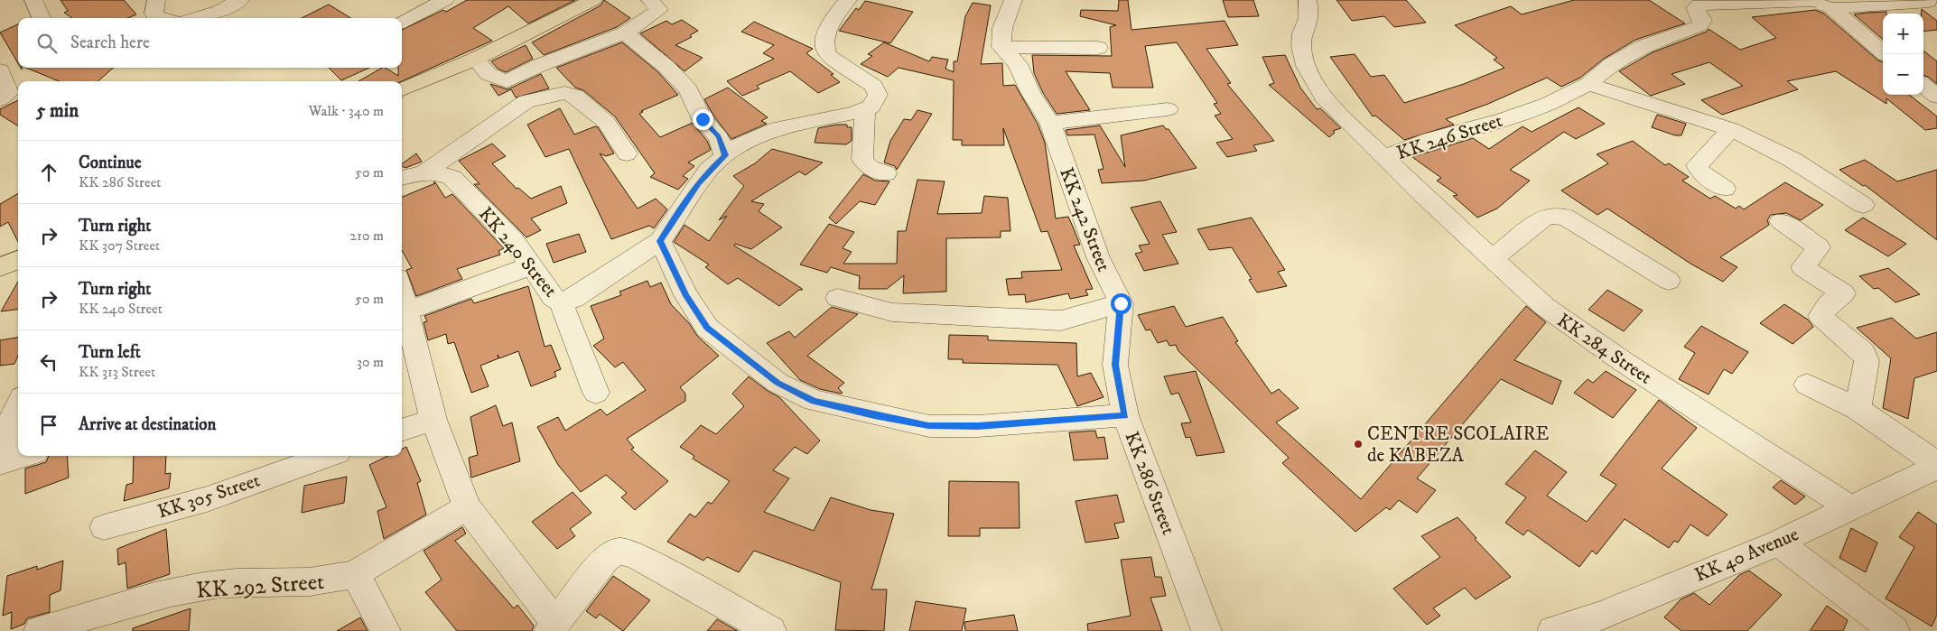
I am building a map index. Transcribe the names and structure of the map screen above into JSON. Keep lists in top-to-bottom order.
{
  "streets": {
    "street": [
      "KK 246 Street",
      "KK 242 Street",
      "KK 240 Street",
      "KK 284 Street",
      "KK 286 Street",
      "KK 305 Street",
      "KK 40 Avenue",
      "KK 292 Street"
    ]
  },
  "crossings": [
    ["KK 246 Street", "KK 284 Street"],
    ["KK 242 Street", "KK 286 Street"],
    ["KK 284 Street", "KK 40 Avenue"]
  ],
  "places": ["CENTRE SCOLAIRE de KABEZA"],
  "page": {
    "map_buttons": ["+", "−"],
    "search": "Search here",
    "heading": ["5 min", "Walk · 340 m"],
    "list": [
      ["Continue", "KK 286 Street", "50 m"],
      ["Turn right", "KK 307 Street", "210 m"],
      ["Turn right", "KK 240 Street", "50 m"],
      ["Turn left", "KK 313 Street", "30 m"],
      "Arrive at destination"
    ]
  }
}
